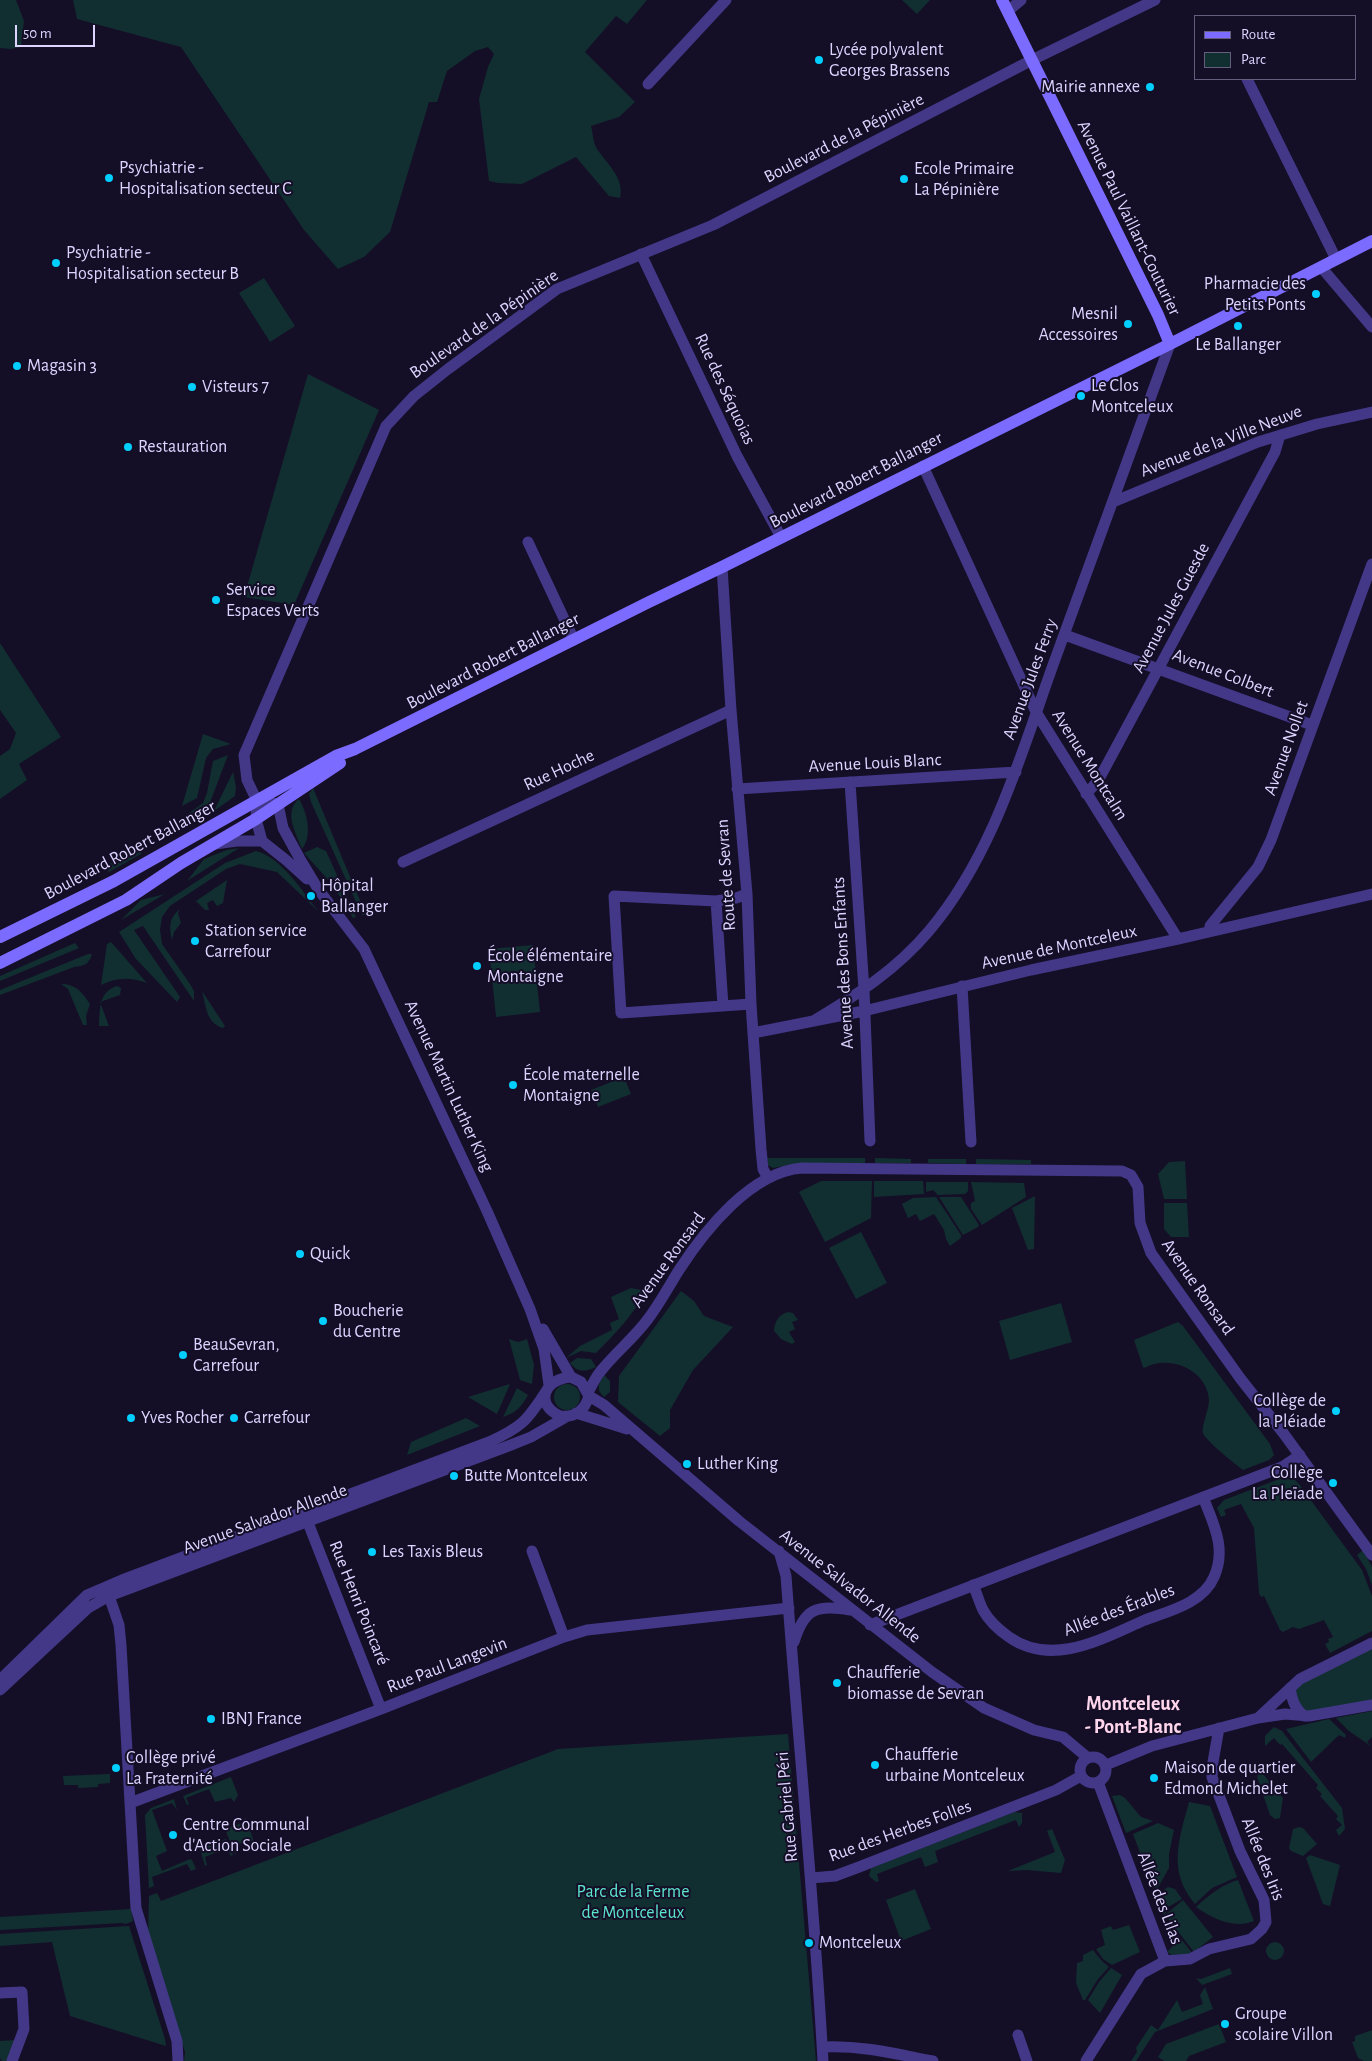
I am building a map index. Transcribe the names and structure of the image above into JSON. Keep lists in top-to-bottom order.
{
  "streets": {
    "main road": ["Avenue Paul Vaillant-Couturier", "Boulevard Robert Ballanger"],
    "street": [
      "Boulevard de la Pépinière",
      "Rue des Séquoias",
      "Avenue de la Ville Neuve",
      "Avenue Jules Guesde",
      "Avenue Colbert",
      "Avenue Jules Ferry",
      "Avenue Nollet",
      "Avenue Louis Blanc",
      "Avenue Montcalm",
      "Rue Hoche",
      "Route de Sevran",
      "Avenue de Montceleux",
      "Avenue des Bons Enfants",
      "Avenue Martin Luther King",
      "Avenue Ronsard",
      "Avenue Salvador Allende",
      "Rue Henri Poincaré",
      "Allée des Érables",
      "Rue Paul Langevin",
      "Rue Gabriel Péri",
      "Rue des Herbes Folles",
      "Allée des Iris",
      "Allée des Lilas"
    ]
  },
  "crossings": [
    ["Boulevard de la Pépinière", "Avenue Paul Vaillant-Couturier"],
    ["Boulevard de la Pépinière", "Rue des Séquoias"],
    ["Boulevard de la Pépinière", "Boulevard Robert Ballanger"],
    ["Avenue Paul Vaillant-Couturier", "Boulevard Robert Ballanger"],
    ["Avenue Paul Vaillant-Couturier", "Avenue Jules Ferry"],
    ["Rue des Séquoias", "Boulevard Robert Ballanger"],
    ["Avenue de la Ville Neuve", "Avenue Jules Guesde"],
    ["Avenue de la Ville Neuve", "Avenue Jules Ferry"],
    ["Boulevard Robert Ballanger", "Avenue Jules Ferry"],
    ["Boulevard Robert Ballanger", "Avenue Montcalm"],
    ["Boulevard Robert Ballanger", "Route de Sevran"],
    ["Boulevard Robert Ballanger", "Avenue Martin Luther King"],
    ["Avenue Jules Guesde", "Avenue Colbert"],
    ["Avenue Jules Guesde", "Avenue Montcalm"],
    ["Avenue Colbert", "Avenue Jules Ferry"],
    ["Avenue Colbert", "Avenue Nollet"],
    ["Avenue Jules Ferry", "Avenue Louis Blanc"],
    ["Avenue Jules Ferry", "Avenue Montcalm"],
    ["Avenue Jules Ferry", "Avenue de Montceleux"],
    ["Avenue Jules Ferry", "Avenue des Bons Enfants"],
    ["Avenue Nollet", "Avenue de Montceleux"],
    ["Avenue Louis Blanc", "Route de Sevran"],
    ["Avenue Louis Blanc", "Avenue des Bons Enfants"],
    ["Avenue Montcalm", "Avenue de Montceleux"],
    ["Rue Hoche", "Route de Sevran"],
    ["Route de Sevran", "Avenue de Montceleux"],
    ["Route de Sevran", "Avenue Ronsard"],
    ["Avenue de Montceleux", "Avenue des Bons Enfants"],
    ["Avenue Martin Luther King", "Avenue Ronsard"],
    ["Avenue Martin Luther King", "Avenue Salvador Allende"],
    ["Avenue Ronsard", "Avenue Salvador Allende"],
    ["Avenue Salvador Allende", "Rue Henri Poincaré"],
    ["Avenue Salvador Allende", "Rue Gabriel Péri"],
    ["Avenue Salvador Allende", "Rue des Herbes Folles"],
    ["Avenue Salvador Allende", "Allée des Lilas"],
    ["Rue Henri Poincaré", "Rue Paul Langevin"],
    ["Rue Paul Langevin", "Rue Gabriel Péri"],
    ["Rue Gabriel Péri", "Rue des Herbes Folles"],
    ["Rue des Herbes Folles", "Allée des Lilas"],
    ["Allée des Iris", "Allée des Lilas"]
  ],
  "districts": ["Montceleux - Pont-Blanc"],
  "parks": ["Parc de la Ferme de Montceleux"],
  "places": [
    "Lycée polyvalent Georges Brassens",
    "Mairie annexe",
    "Psychiatrie - Hospitalisation secteur C",
    "Ecole Primaire La Pépinière",
    "Psychiatrie - Hospitalisation secteur B",
    "Pharmacie des Petits Ponts",
    "Mesnil Accessoires",
    "Le Ballanger",
    "Magasin 3",
    "Visteurs 7",
    "Le Clos Montceleux",
    "Restauration",
    "Service Espaces Verts",
    "Hôpital Ballanger",
    "Station service Carrefour",
    "École élémentaire Montaigne",
    "École maternelle Montaigne",
    "Quick",
    "Boucherie du Centre",
    "BeauSevran, Carrefour",
    "Collège de la Pléiade",
    "Yves Rocher",
    "Carrefour",
    "Luther King",
    "Butte Montceleux",
    "Collège La Pleïade",
    "Les Taxis Bleus",
    "Chaufferie biomasse de Sevran",
    "IBNJ France",
    "Chaufferie urbaine Montceleux",
    "Collège privé La Fraternité",
    "Maison de quartier Edmond Michelet",
    "Centre Communal d'Action Sociale",
    "Montceleux",
    "Groupe scolaire Villon"
  ],
  "legend": ["Route", "Parc"],
  "scale_bar": "50 m"
}
